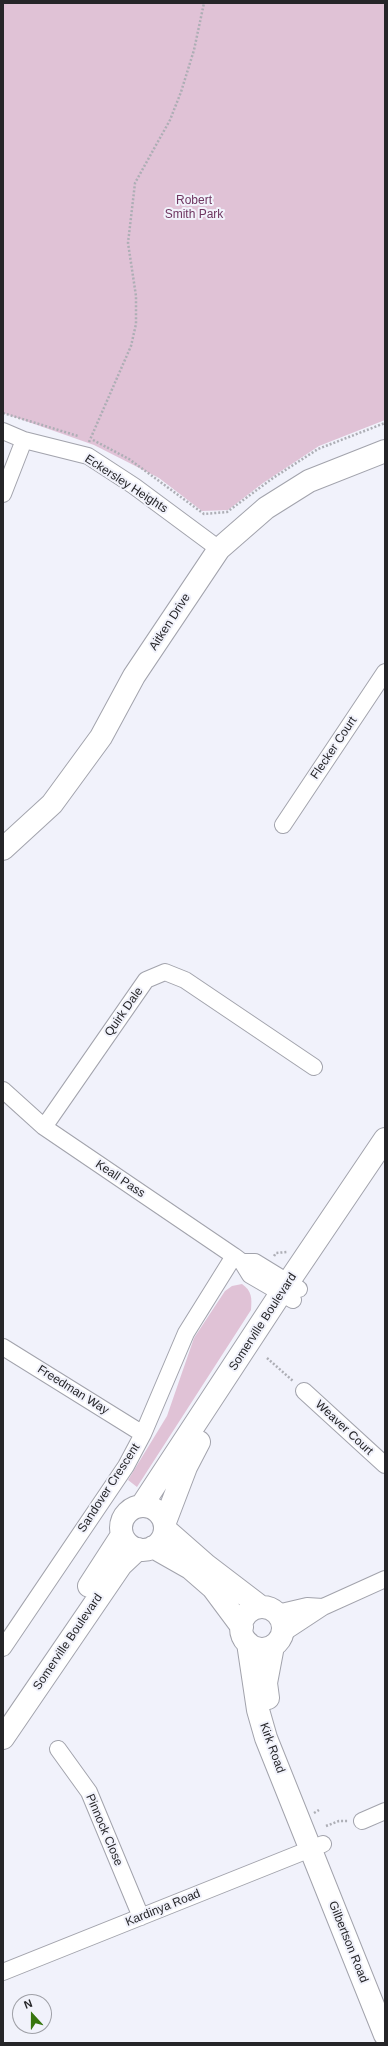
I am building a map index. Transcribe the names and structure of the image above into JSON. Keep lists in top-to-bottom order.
{
  "streets": {
    "street": [
      "Eckersley Heights",
      "Aitken Drive",
      "Flecker Court",
      "Quirk Dale",
      "Keall Pass",
      "Somerville Boulevard",
      "Freedman Way",
      "Weaver Court",
      "Sandover Crescent",
      "Kirk Road",
      "Pinnock Close",
      "Kardinya Road",
      "Gilbertson Road"
    ]
  },
  "crossings": [
    ["Eckersley Heights", "Aitken Drive"],
    ["Quirk Dale", "Keall Pass"],
    ["Keall Pass", "Somerville Boulevard"],
    ["Keall Pass", "Sandover Crescent"],
    ["Somerville Boulevard", "Kirk Road"],
    ["Freedman Way", "Sandover Crescent"],
    ["Kirk Road", "Kardinya Road"],
    ["Kirk Road", "Gilbertson Road"],
    ["Pinnock Close", "Kardinya Road"],
    ["Kardinya Road", "Gilbertson Road"]
  ],
  "parks": ["Robert Smith Park"],
  "north": "top"
}
